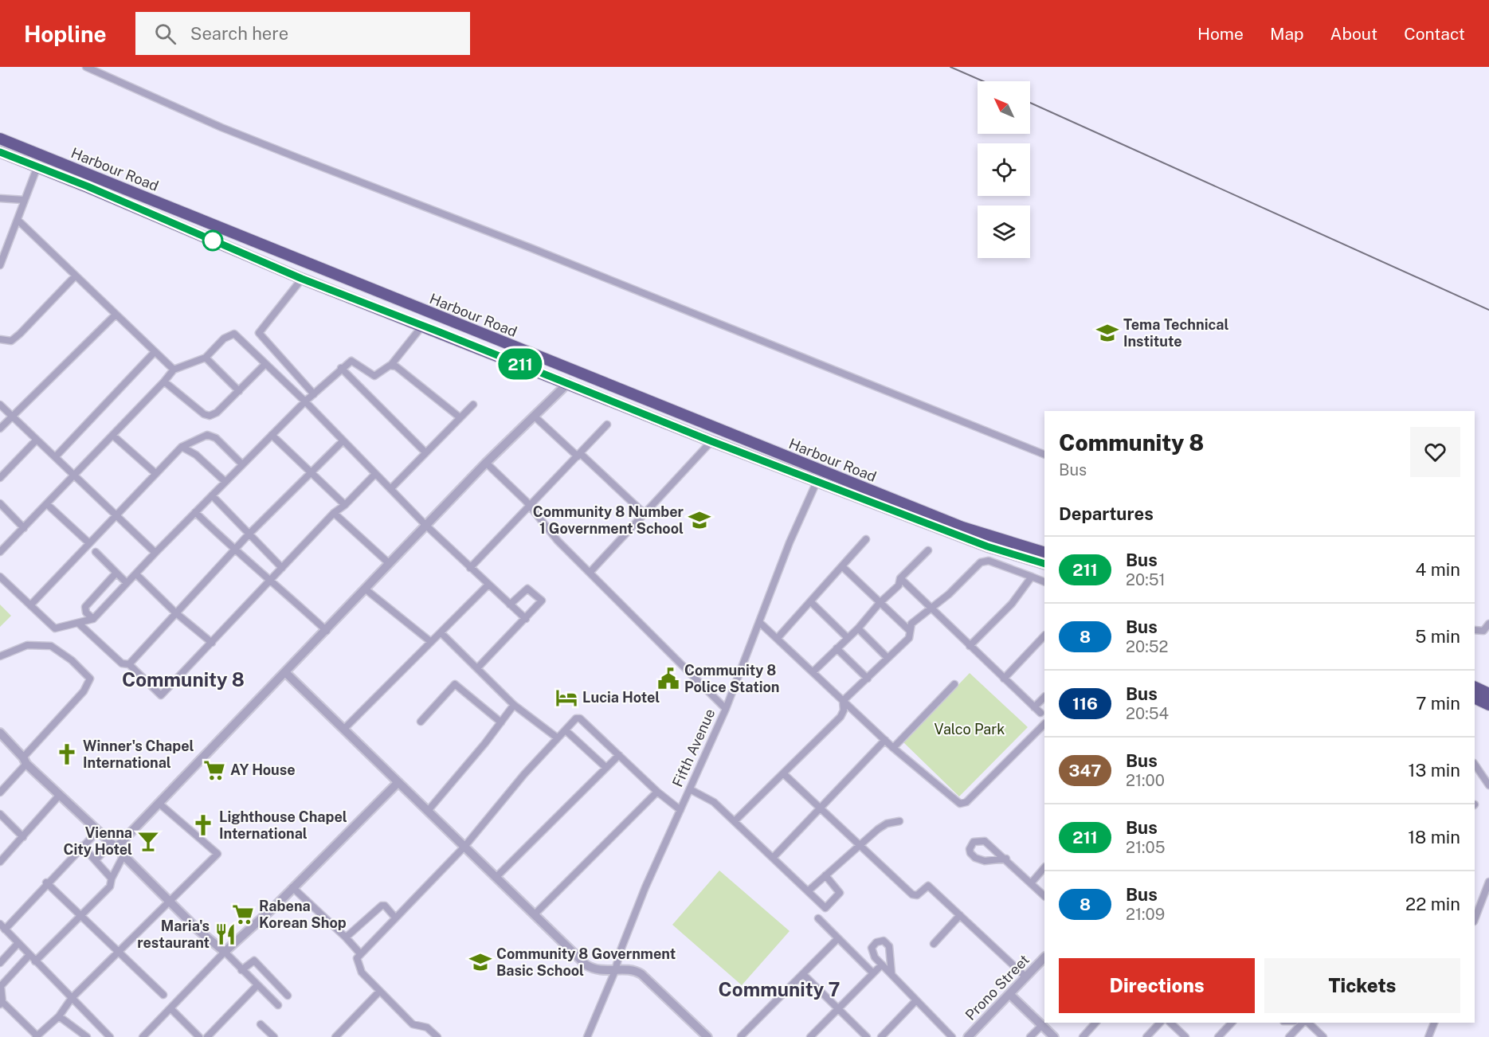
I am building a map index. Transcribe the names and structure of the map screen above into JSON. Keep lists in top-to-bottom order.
{
  "streets": {
    "highway": ["Harbour Road"],
    "street": ["Fifth Avenue", "Prono Street"]
  },
  "crossings": [
    ["Harbour Road", "Fifth Avenue"]
  ],
  "districts": ["Community 8", "Community 7"],
  "parks": ["Valco Park"],
  "places": {
    "school or university": ["Tema Technical Institute", "Community 8 Number 1 Government School", "Community 8 Government Basic School"],
    "public building": ["Community 8 Police Station"],
    "hotel": ["Lucia Hotel"],
    "church": ["Winner's Chapel International", "Lighthouse Chapel International"],
    "supermarket": ["AY House", "Rabena Korean Shop"],
    "bar": ["Vienna City Hotel"],
    "restaurant": ["Maria's restaurant"]
  },
  "lines": ["bus line 211"],
  "north": "top left",
  "page": {
    "header": "Hopline",
    "search": "Search here",
    "nav": [
      "Home",
      "Map",
      "About",
      "Contact"
    ],
    "on_map": "211",
    "heading": [
      ["Community 8", "Bus"],
      "Departures"
    ],
    "list": [
      {
        "mark": "211",
        "name": "Bus",
        "note": "20:51",
        "value": "4 min"
      },
      {
        "mark": "8",
        "name": "Bus",
        "note": "20:52",
        "value": "5 min"
      },
      {
        "mark": "116",
        "name": "Bus",
        "note": "20:54",
        "value": "7 min"
      },
      {
        "mark": "347",
        "name": "Bus",
        "note": "21:00",
        "value": "13 min"
      },
      {
        "mark": "211",
        "name": "Bus",
        "note": "21:05",
        "value": "18 min"
      },
      {
        "mark": "8",
        "name": "Bus",
        "note": "21:09",
        "value": "22 min"
      }
    ],
    "buttons": ["Directions", "Tickets"]
  }
}
